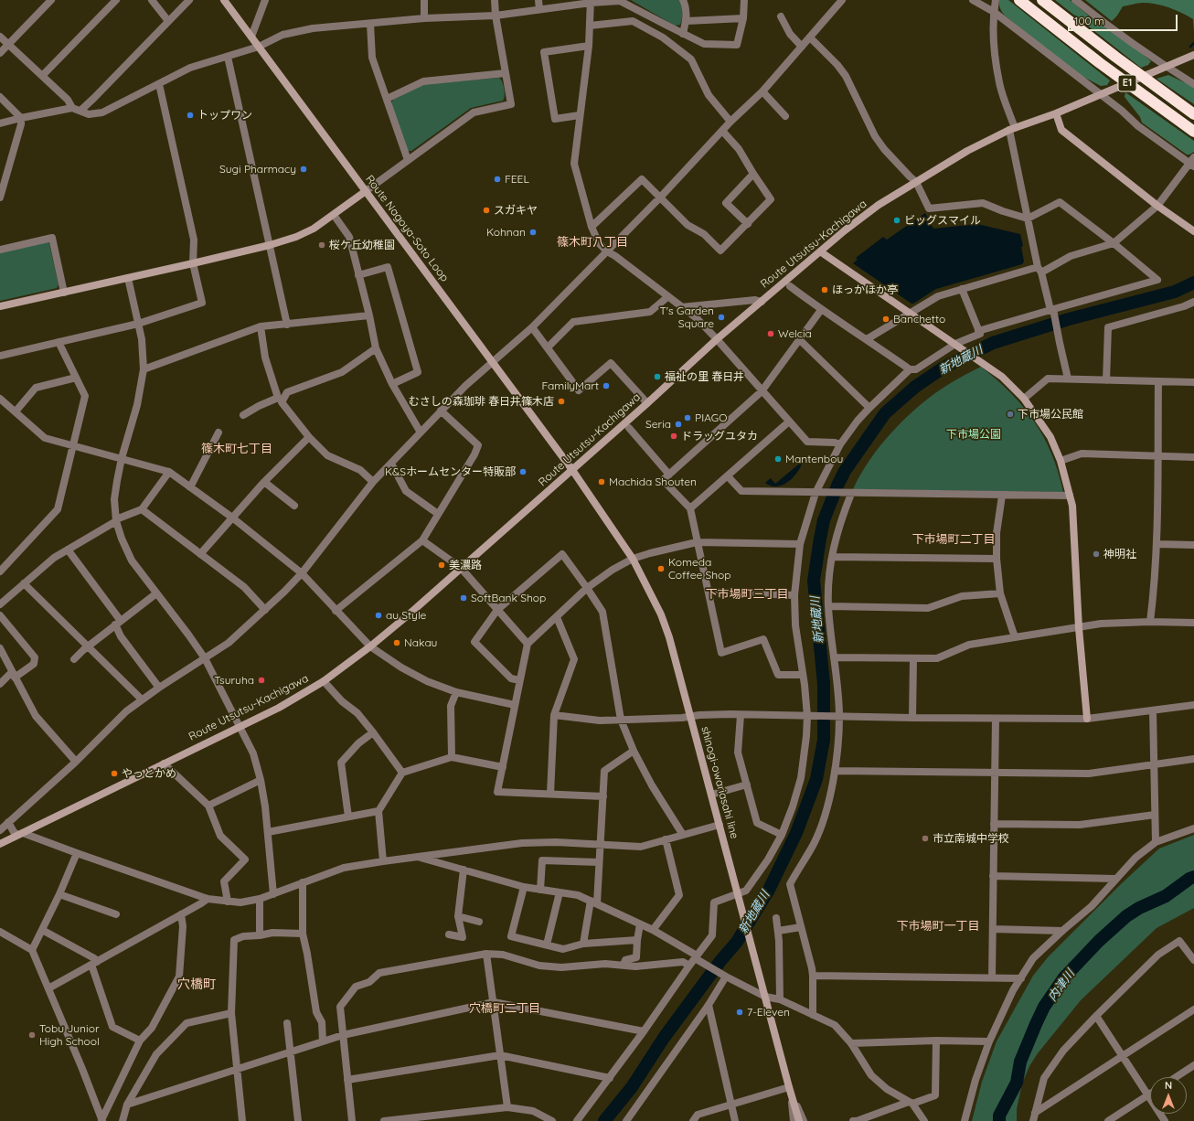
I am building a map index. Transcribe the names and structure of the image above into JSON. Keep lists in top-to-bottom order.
{
  "streets": {
    "highway": ["E1"],
    "main road": ["Route Nagoya-Soto Loop", "Route Utsutsu-Kachigawa", "shinogi-owariasahi line"]
  },
  "crossings": [
    ["Route Nagoya-Soto Loop", "Route Utsutsu-Kachigawa"],
    ["Route Nagoya-Soto Loop", "shinogi-owariasahi line"],
    ["Route Utsutsu-Kachigawa", "shinogi-owariasahi line"]
  ],
  "districts": [
    "篠木町八丁目",
    "篠木町七丁目",
    "下市場町二丁目",
    "下市場町三丁目",
    "下市場町一丁目",
    "穴橋町",
    "穴橋町二丁目"
  ],
  "water": ["新地蔵川", "内津川"],
  "parks": ["下市場公園"],
  "places": [
    "トップワン",
    "Sugi Pharmacy",
    "FEEL",
    "スガキヤ",
    "ビッグスマイル",
    "Kohnan",
    "桜ケ丘幼稚園",
    "ほっかほか亭",
    "T's Garden Square",
    "Banchetto",
    "Welcia",
    "福祉の里 春日井",
    "FamilyMart",
    "むさしの森珈琲 春日井篠木店",
    "下市場公民館",
    "PIAGO",
    "Seria",
    "ドラッグユタカ",
    "Mantenbou",
    "K&Sホームセンター特販部",
    "Machida Shouten",
    "神明社",
    "美濃路",
    "Komeda Coffee Shop",
    "SoftBank Shop",
    "au Style",
    "Nakau",
    "Tsuruha",
    "やっとかめ",
    "市立南城中学校",
    "7-Eleven",
    "Tobu Junior High School"
  ],
  "scale_bar": "100 m",
  "north": "top"
}
